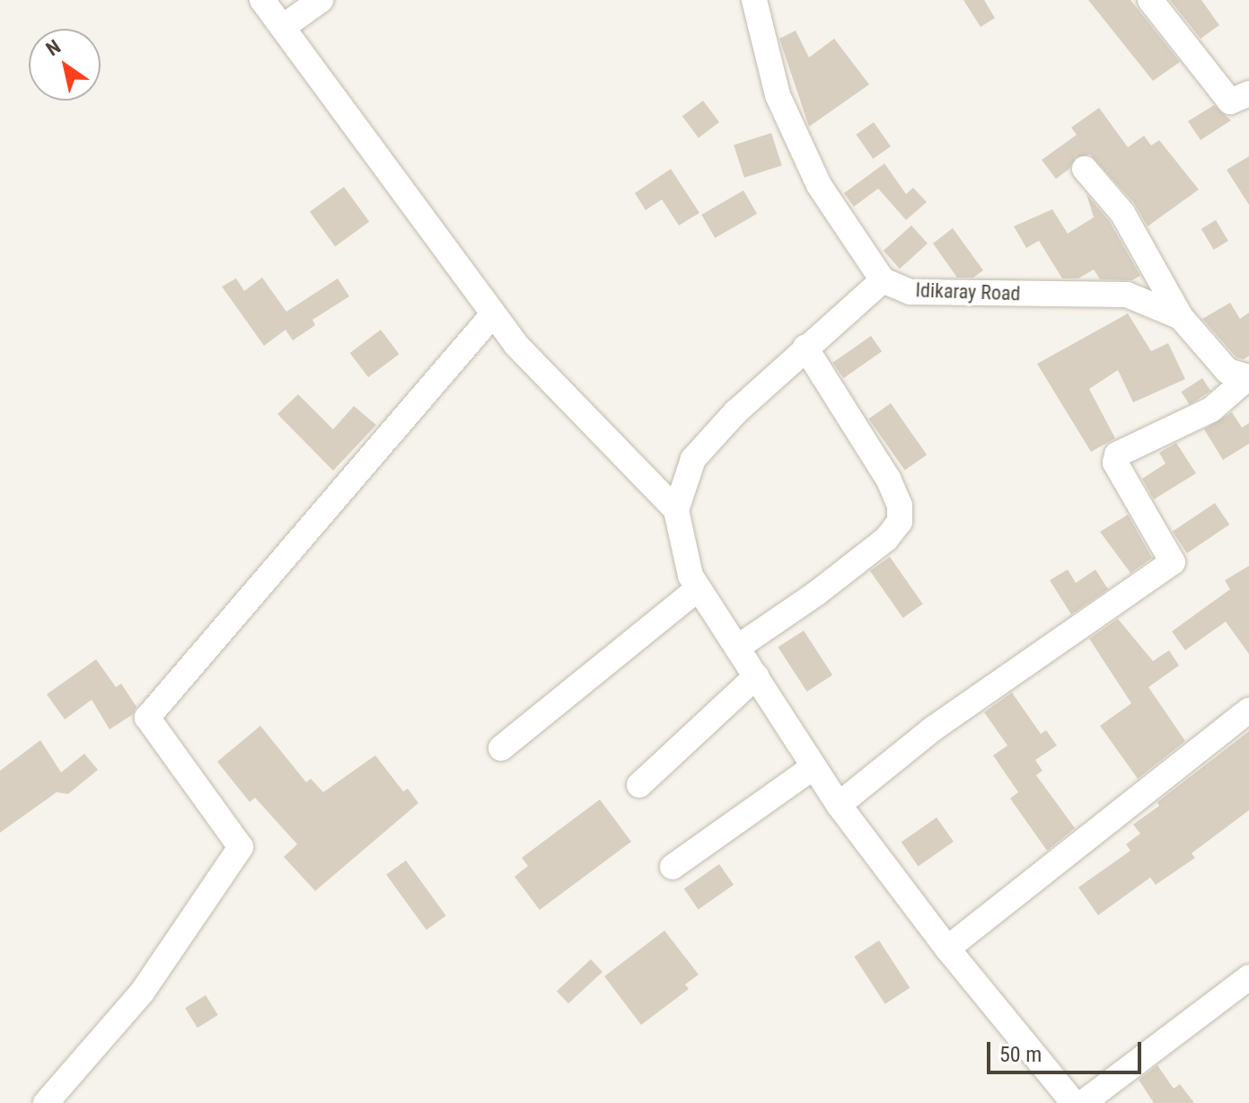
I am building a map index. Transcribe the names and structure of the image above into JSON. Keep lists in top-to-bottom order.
{
  "streets": {
    "street": ["Idikaray Road"]
  },
  "scale_bar": "50 m",
  "north": "top left"
}
